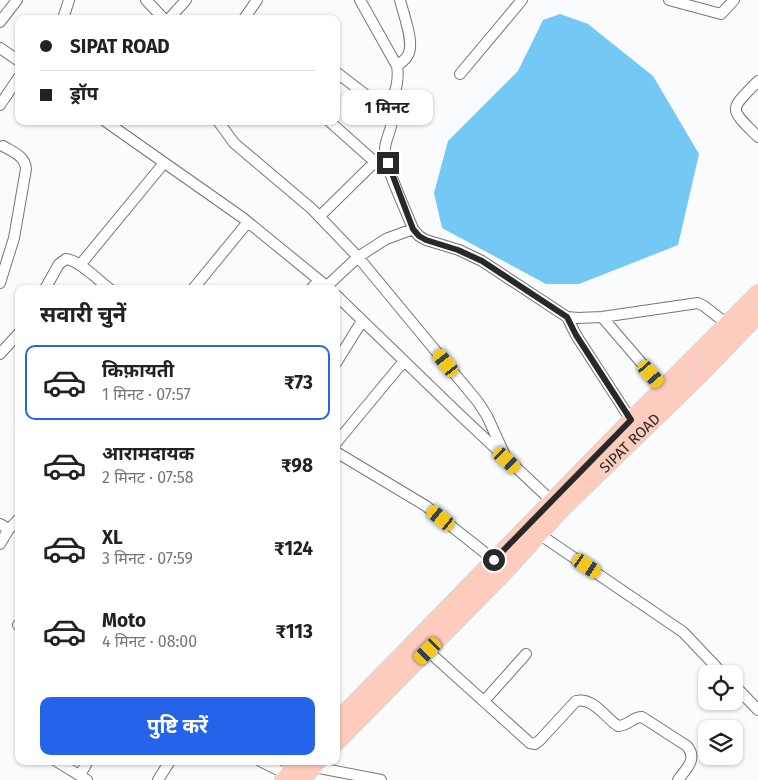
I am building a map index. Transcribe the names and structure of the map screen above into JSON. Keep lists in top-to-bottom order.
{
  "streets": {
    "highway": ["SIPAT ROAD"]
  },
  "page": {
    "banner": ["SIPAT ROAD", "ड्रॉप"],
    "bubble": "1 मिनट",
    "heading": "सवारी चुनें",
    "list": [
      {
        "name": "किफ़ायती",
        "note": "1 मिनट · 07:57",
        "value": "₹73"
      },
      {
        "name": "आरामदायक",
        "note": "2 मिनट · 07:58",
        "value": "₹98"
      },
      {
        "name": "XL",
        "note": "3 मिनट · 07:59",
        "value": "₹124"
      },
      {
        "name": "Moto",
        "note": "4 मिनट · 08:00",
        "value": "₹113"
      }
    ],
    "buttons": "पुष्टि करें"
  }
}
